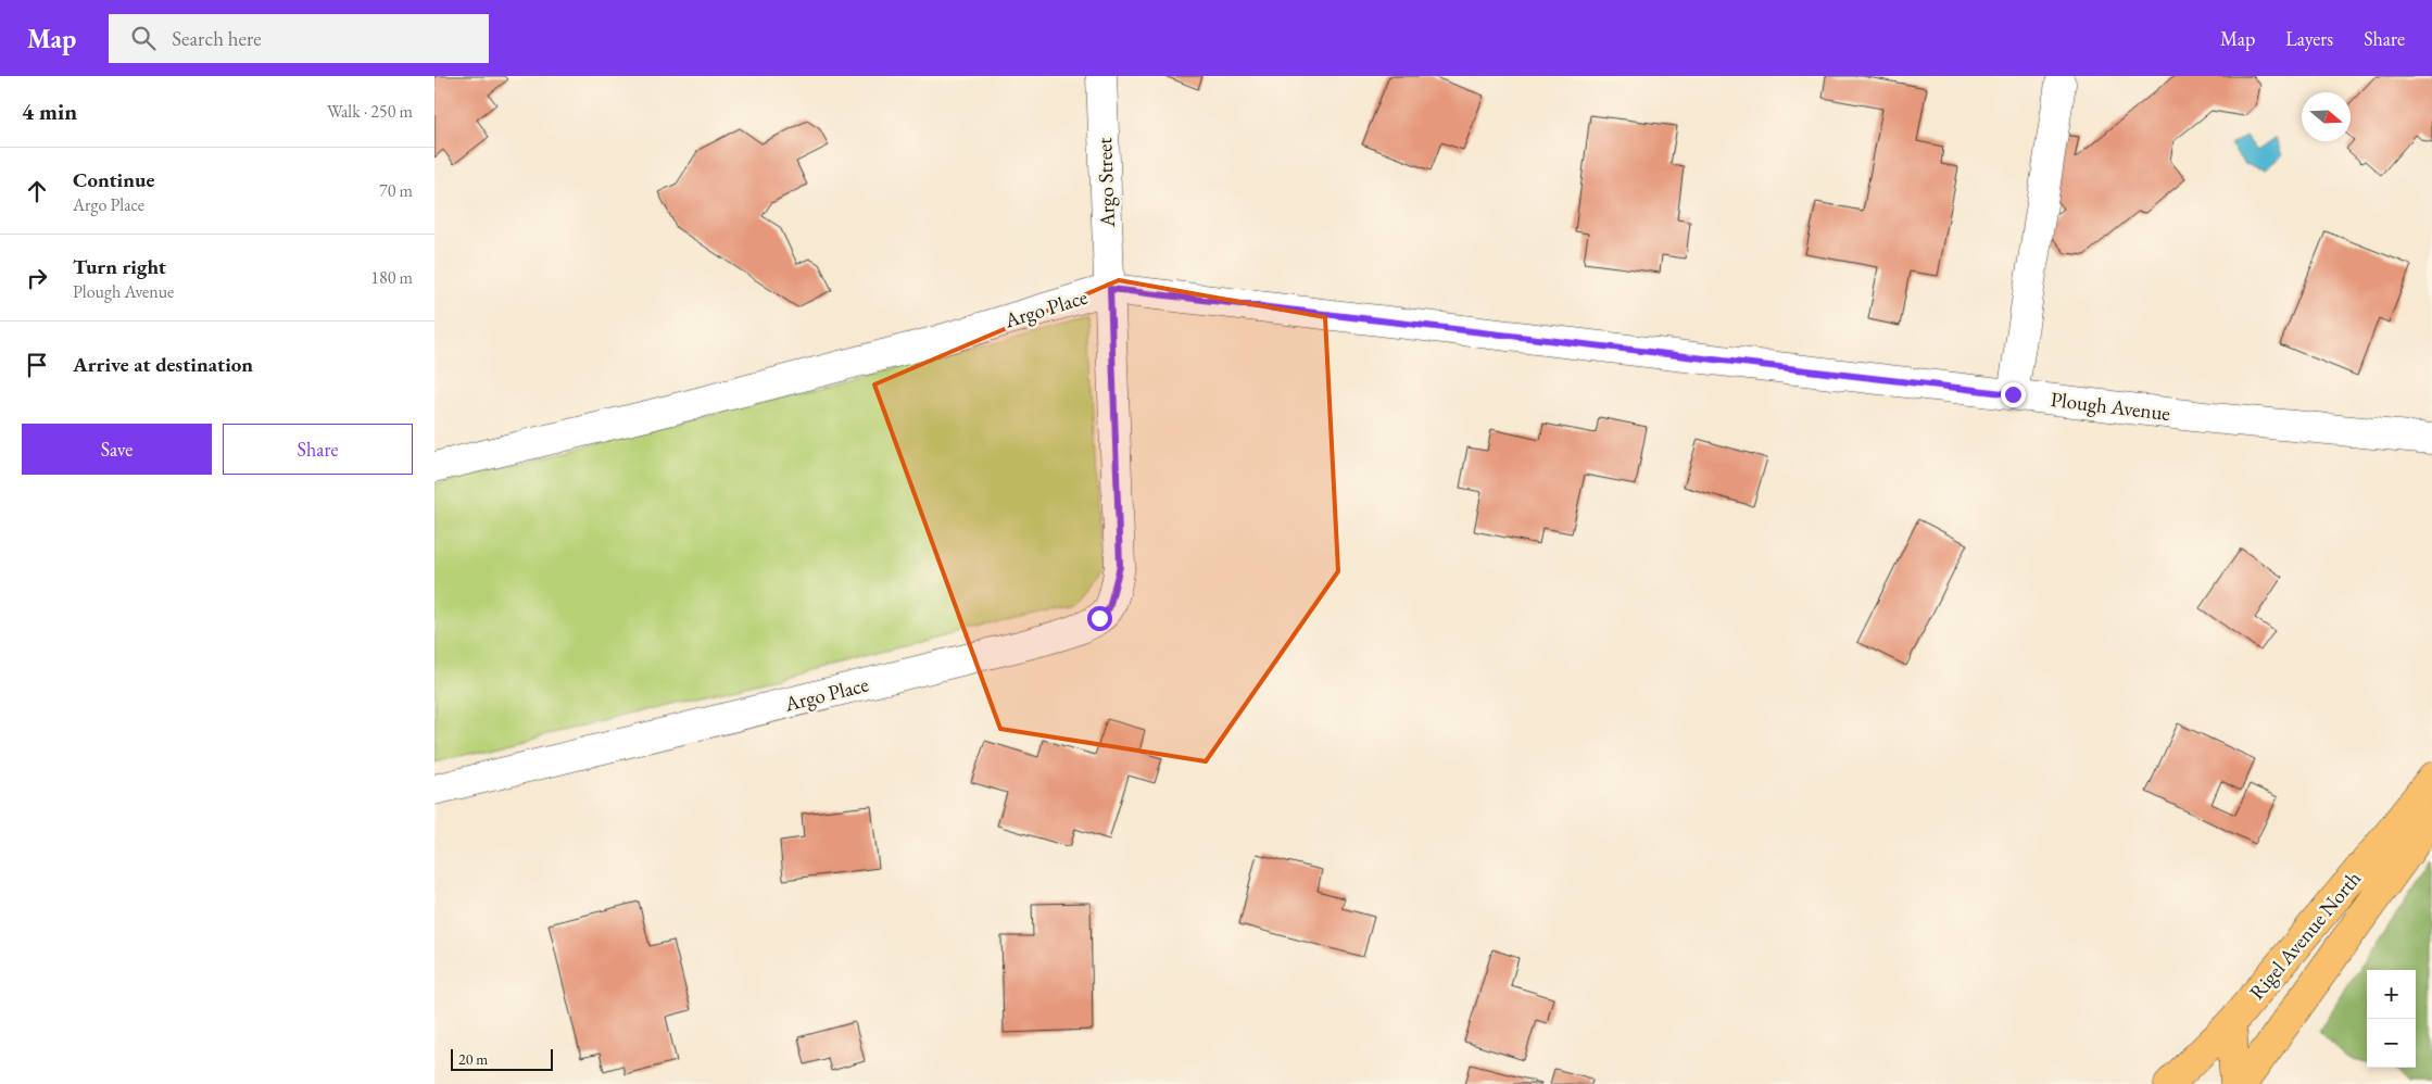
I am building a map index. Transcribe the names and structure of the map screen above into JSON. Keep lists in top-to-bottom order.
{
  "streets": {
    "main road": ["Rigel Avenue North"],
    "street": ["Argo Street", "Argo Place", "Plough Avenue"]
  },
  "crossings": [
    ["Argo Street", "Argo Place"],
    ["Argo Street", "Plough Avenue"],
    ["Argo Place", "Plough Avenue"]
  ],
  "scale_bar": "20 m",
  "north": "right",
  "page": {
    "header": "Map",
    "search": "Search here",
    "nav": ["Map", "Layers", "Share"],
    "heading": ["4 min", "Walk · 250 m"],
    "list": [
      ["Continue", "Argo Place", "70 m"],
      ["Turn right", "Plough Avenue", "180 m"],
      "Arrive at destination"
    ],
    "buttons": ["Save", "Share"],
    "map_buttons": ["+", "−"],
    "scale": "20 m"
  }
}
